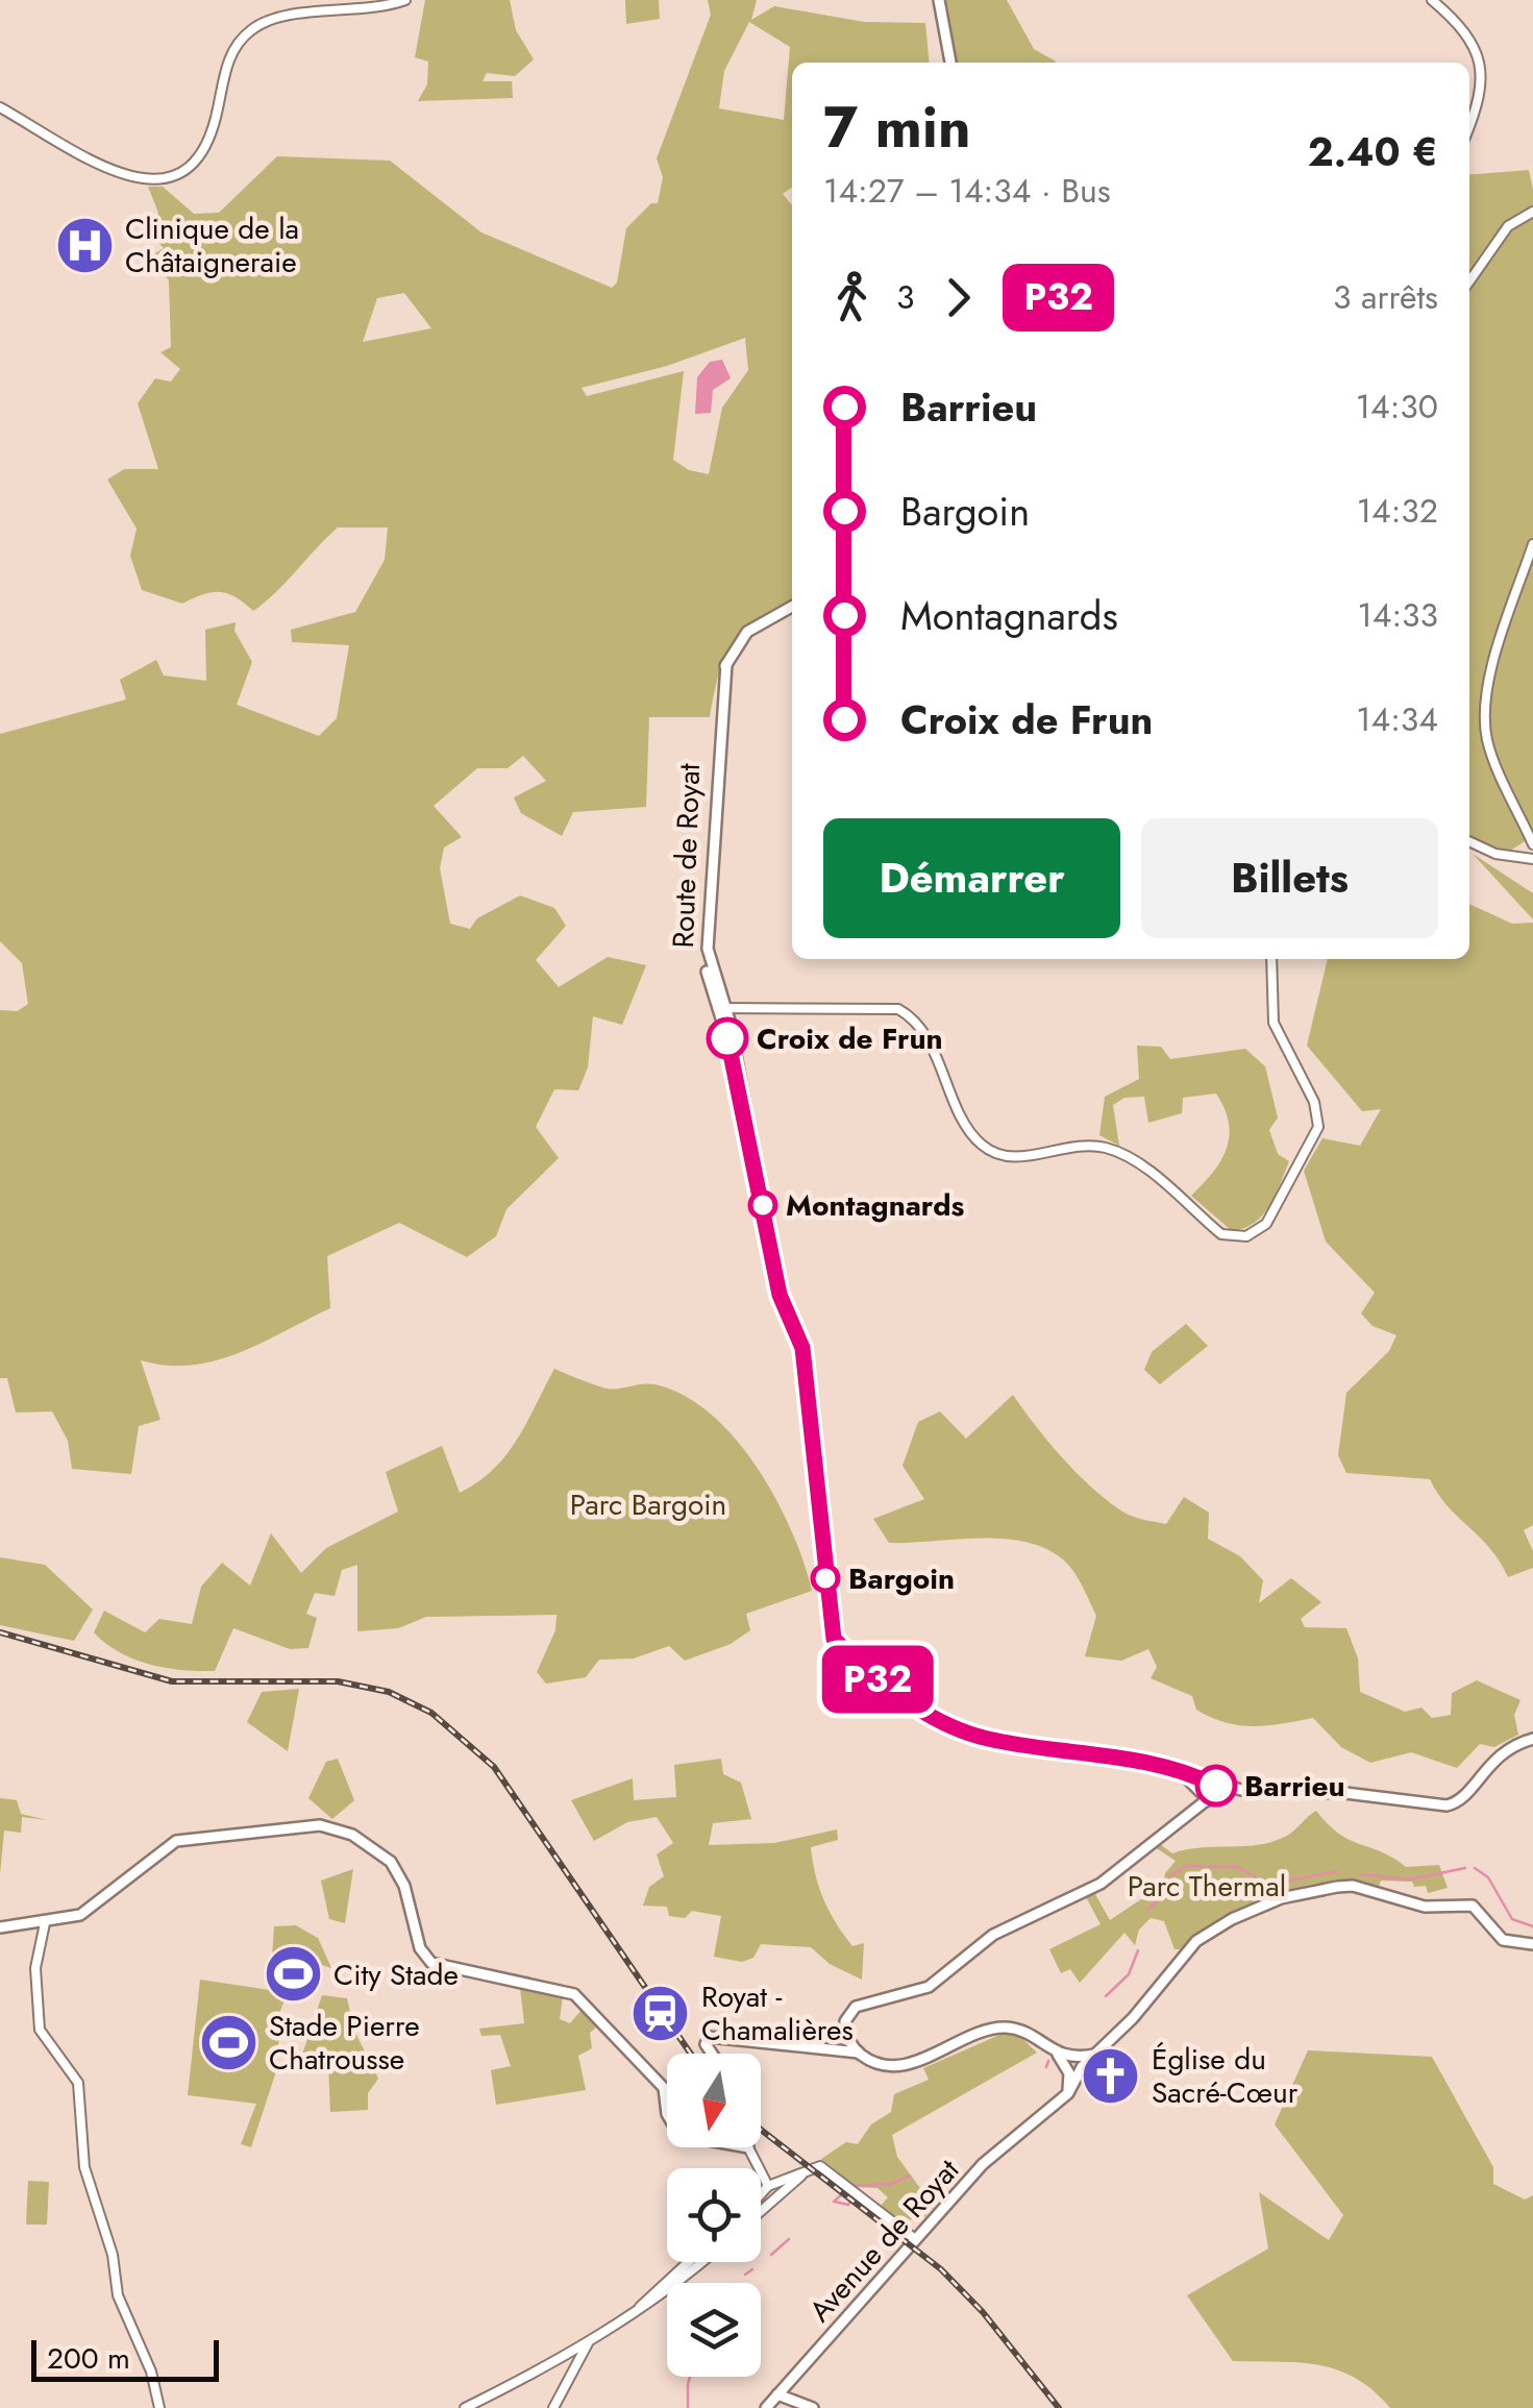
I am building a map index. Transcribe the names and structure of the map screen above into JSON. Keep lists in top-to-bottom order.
{
  "streets": {
    "main road": ["Route de Royat", "Avenue de Royat"]
  },
  "parks": ["Parc Bargoin", "Parc Thermal"],
  "places": {
    "hospital": ["Clinique de la Châtaigneraie"],
    "other": [
      "Croix de Frun",
      "Montagnards",
      "Bargoin",
      "Barrieu"
    ],
    "sports": ["City Stade", "Stade Pierre Chatrousse"],
    "station": ["Royat - Chamalières"],
    "church": ["Église du Sacré-Cœur"]
  },
  "lines": ["bus line P32"],
  "scale_bar": "200 m",
  "north": "bottom",
  "page": {
    "on_map": "P32",
    "heading": ["7 min", "14:27 – 14:34 · Bus", "2.40 €"],
    "legs": ["3", "P32", "3 arrêts"],
    "list": [
      {
        "name": "Barrieu",
        "value": "14:30"
      },
      {
        "name": "Bargoin",
        "value": "14:32"
      },
      {
        "name": "Montagnards",
        "value": "14:33"
      },
      {
        "name": "Croix de Frun",
        "value": "14:34"
      }
    ],
    "buttons": ["Démarrer", "Billets"],
    "scale": "200 m"
  }
}
